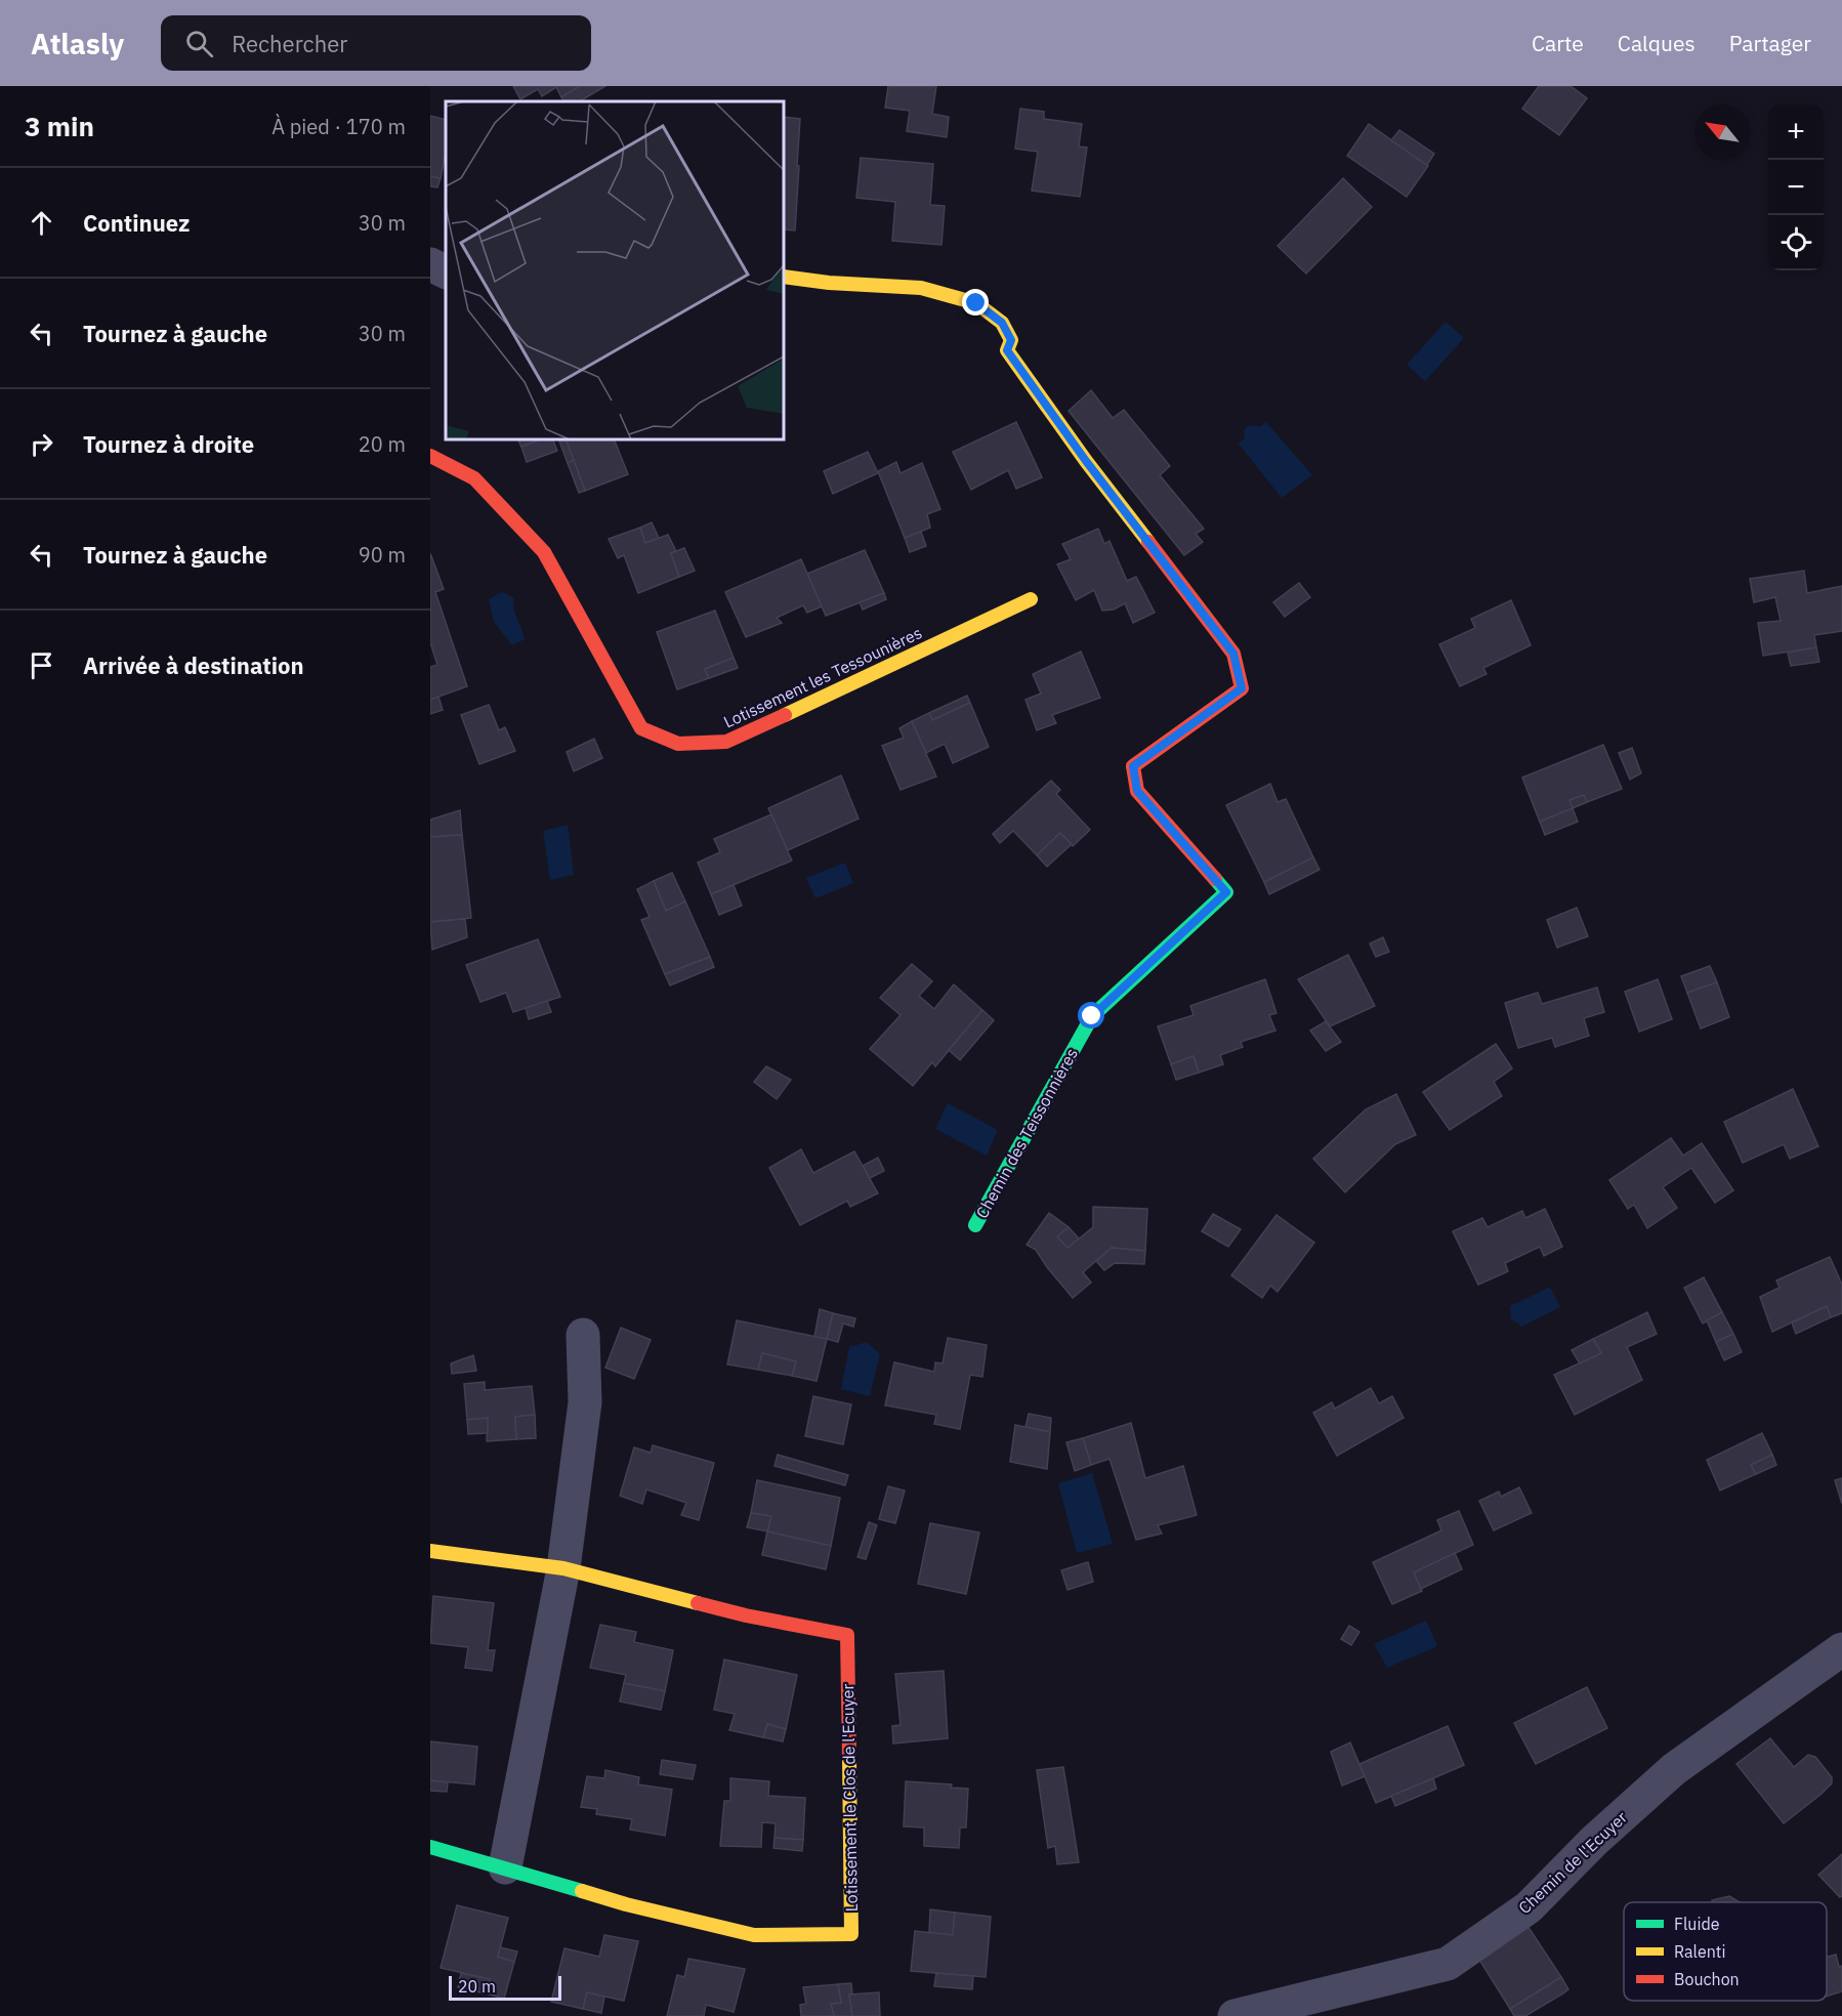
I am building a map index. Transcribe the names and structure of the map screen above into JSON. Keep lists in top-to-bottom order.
{
  "streets": {
    "street": [
      "Lotissement les Tessounières",
      "Chemin des Teissonnières",
      "Lotissement le Clos de l'Ecuyer",
      "Chemin de l'Ecuyer"
    ]
  },
  "legend": ["Fluide", "Ralenti", "Bouchon"],
  "scale_bar": "20 m",
  "north": "top left",
  "page": {
    "header": "Atlasly",
    "search": "Rechercher",
    "nav": ["Carte", "Calques", "Partager"],
    "heading": ["3 min", "À pied · 170 m"],
    "map_buttons": ["+", "−"],
    "list": [
      ["Continuez", "30 m"],
      ["Tournez à gauche", "30 m"],
      ["Tournez à droite", "20 m"],
      ["Tournez à gauche", "90 m"],
      "Arrivée à destination"
    ],
    "scale": "20 m"
  }
}
